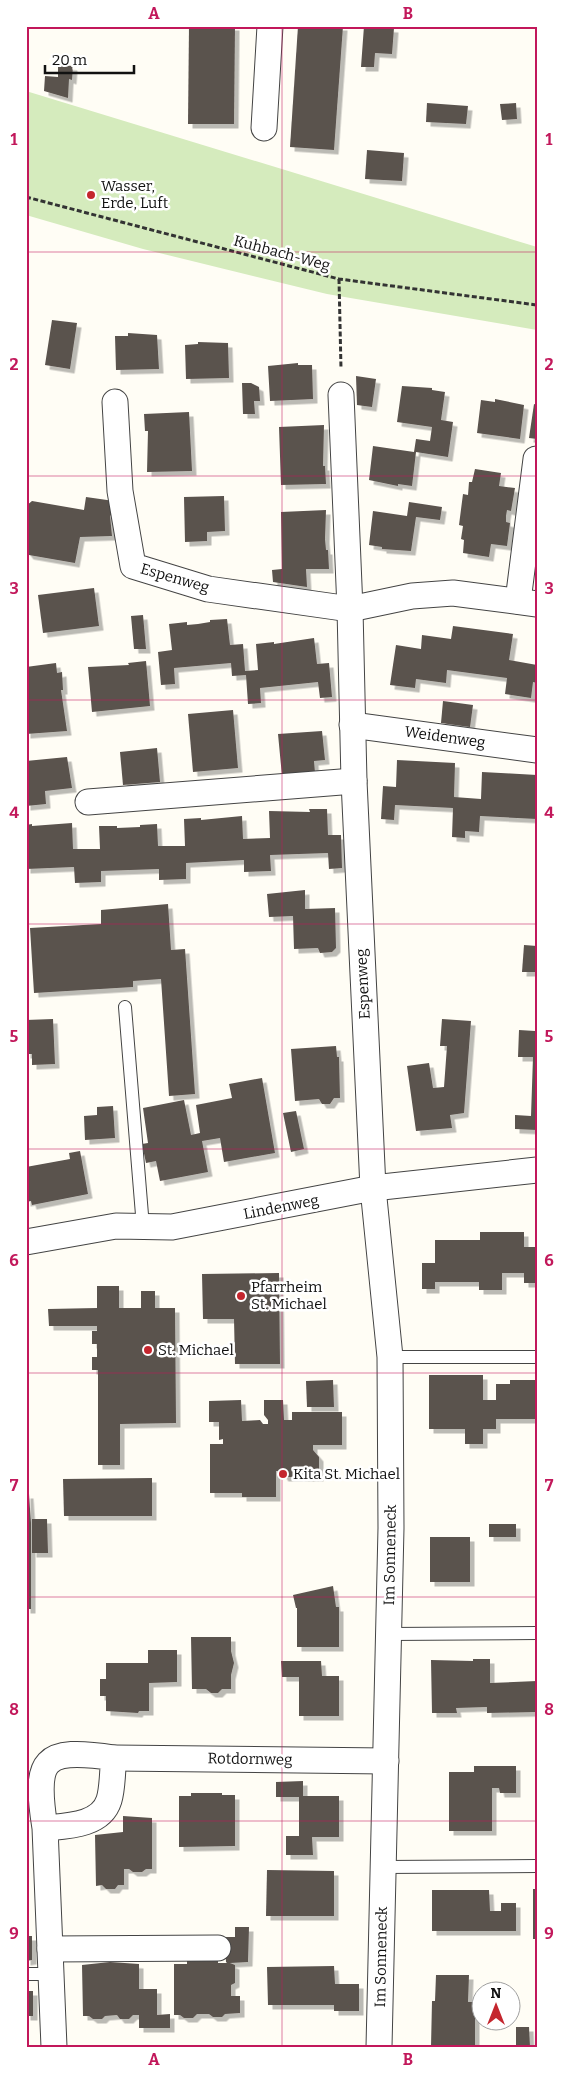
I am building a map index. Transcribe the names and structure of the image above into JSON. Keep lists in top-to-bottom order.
{
  "streets": {
    "street": [
      "Espenweg",
      "Weidenweg",
      "Lindenweg",
      "Im Sonneneck",
      "Rotdornweg"
    ],
    "path": ["Kuhbach-Weg"]
  },
  "crossings": [
    ["Espenweg", "Weidenweg"],
    ["Espenweg", "Lindenweg"],
    ["Espenweg", "Im Sonneneck"],
    ["Lindenweg", "Im Sonneneck"],
    ["Im Sonneneck", "Rotdornweg"]
  ],
  "places": [
    "Wasser, Erde, Luft",
    "Pfarrheim St. Michael",
    "St. Michael",
    "Kita St. Michael"
  ],
  "scale_bar": "20 m",
  "north": "top",
  "grid": {
    "columns": ["A", "B"],
    "rows": [
      "1",
      "2",
      "3",
      "4",
      "5",
      "6",
      "7",
      "8",
      "9"
    ]
  }
}
